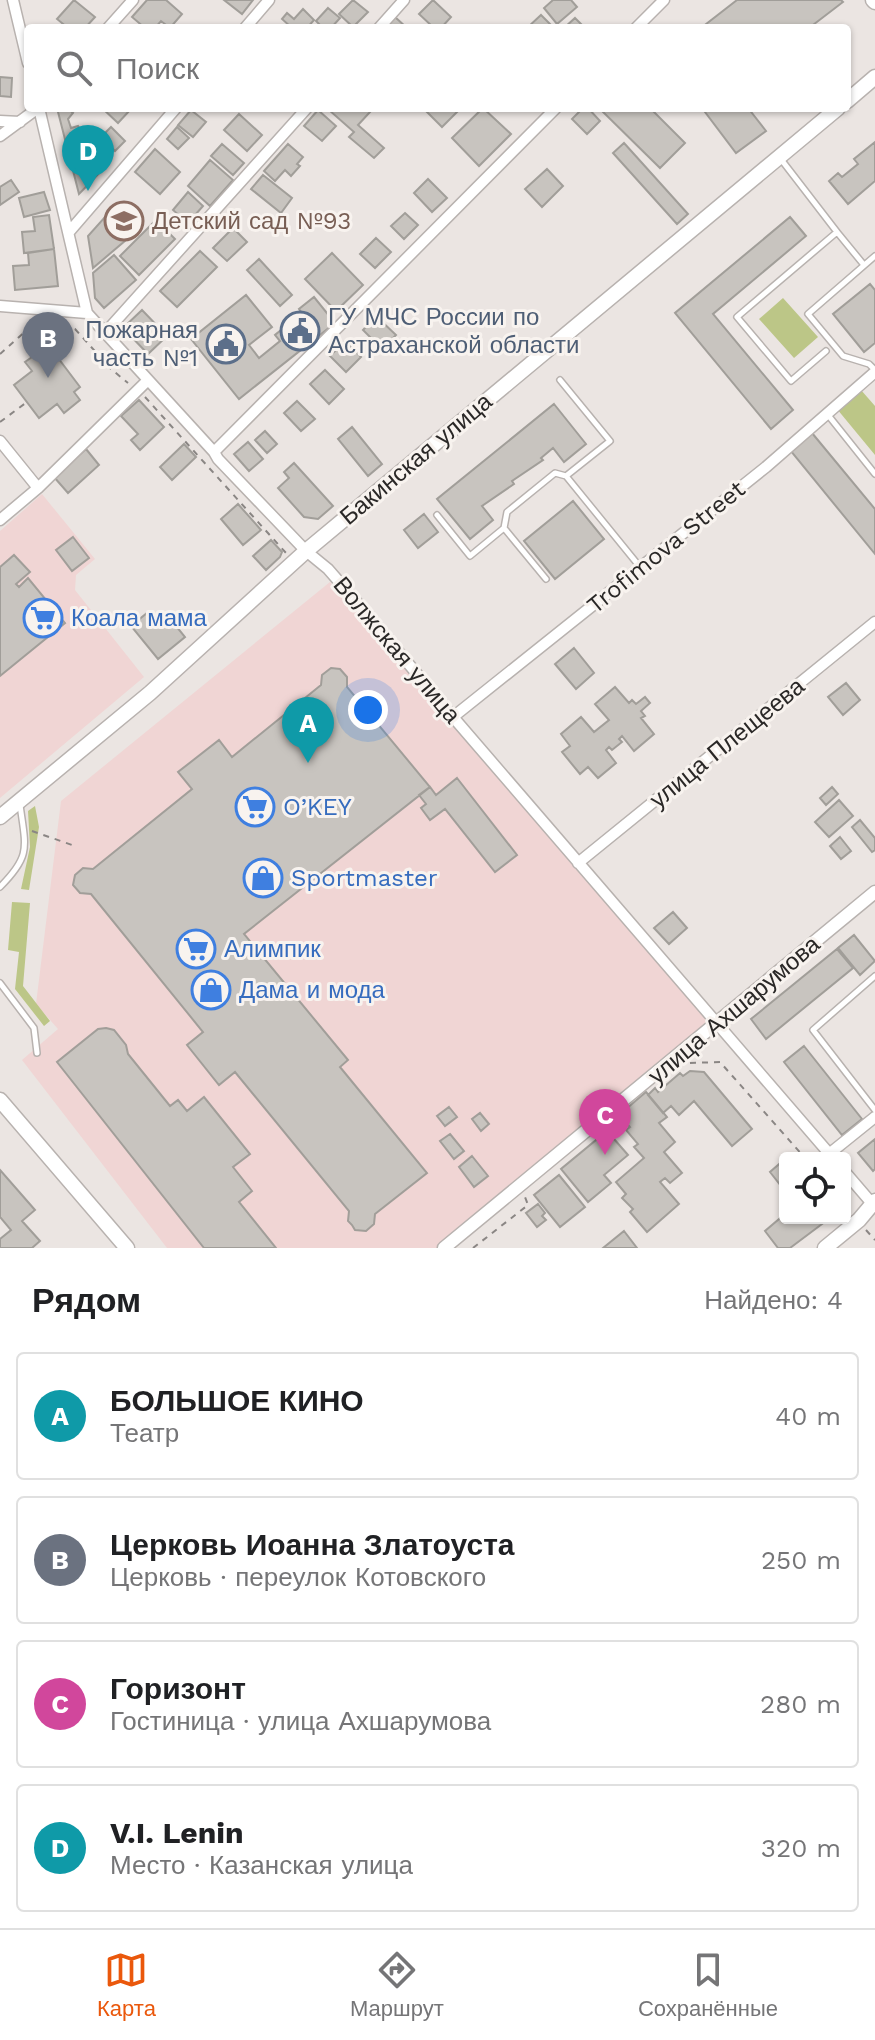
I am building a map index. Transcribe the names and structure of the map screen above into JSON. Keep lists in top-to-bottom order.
{
  "streets": {
    "main road": ["Бакинская улица"],
    "street": [
      "Trofimova Street",
      "Волжская улица",
      "улица Плещеева",
      "улица Ахшарумова"
    ]
  },
  "crossings": [
    ["Бакинская улица", "Волжская улица"],
    ["Trofimova Street", "Волжская улица"],
    ["Волжская улица", "улица Плещеева"],
    ["Волжская улица", "улица Ахшарумова"]
  ],
  "places": {
    "school or university": ["Детский сад №93"],
    "public building": ["ГУ МЧС России по Астраханской области", "Пожарная часть №1"],
    "supermarket": ["Коала мама", "O’KEY", "Алимпик"],
    "shop": ["Sportmaster", "Дама и мода"]
  },
  "page": {
    "search": "Поиск",
    "pins": [
      "D",
      "B",
      "A",
      "C"
    ],
    "heading": ["Рядом", "Найдено: 4"],
    "list": [
      {
        "mark": "A",
        "name": "БОЛЬШОЕ КИНО",
        "note": "Театр",
        "value": "40 m"
      },
      {
        "mark": "B",
        "name": "Церковь Иоанна Златоуста",
        "note": "Церковь · переулок Котовского",
        "value": "250 m"
      },
      {
        "mark": "C",
        "name": "Горизонт",
        "note": "Гостиница · улица Ахшарумова",
        "value": "280 m"
      },
      {
        "mark": "D",
        "name": "V.I. Lenin",
        "note": "Место · Казанская улица",
        "value": "320 m"
      }
    ],
    "nav": ["Карта", "Маршрут", "Сохранённые"]
  }
}
